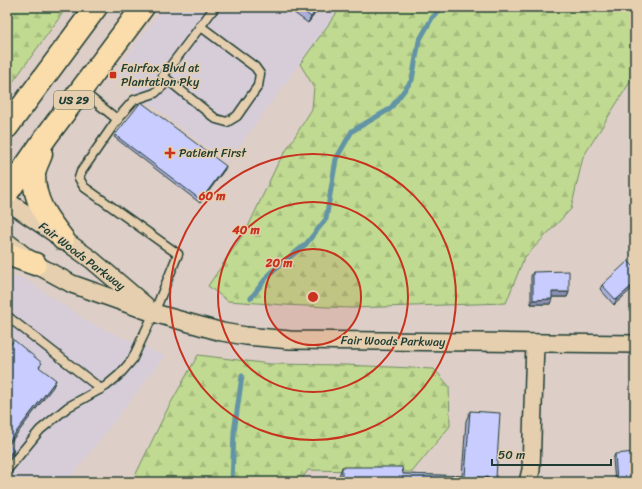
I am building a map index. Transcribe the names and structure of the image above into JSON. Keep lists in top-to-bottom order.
{
  "streets": {
    "main road": ["US 29"],
    "street": ["Fair Woods Parkway"]
  },
  "places": {
    "transit": ["Fairfax Blvd at Plantation Pky"],
    "health": ["Patient First"]
  },
  "scale_bar": "50 m",
  "rings": ["60 m", "40 m", "20 m"]
}
